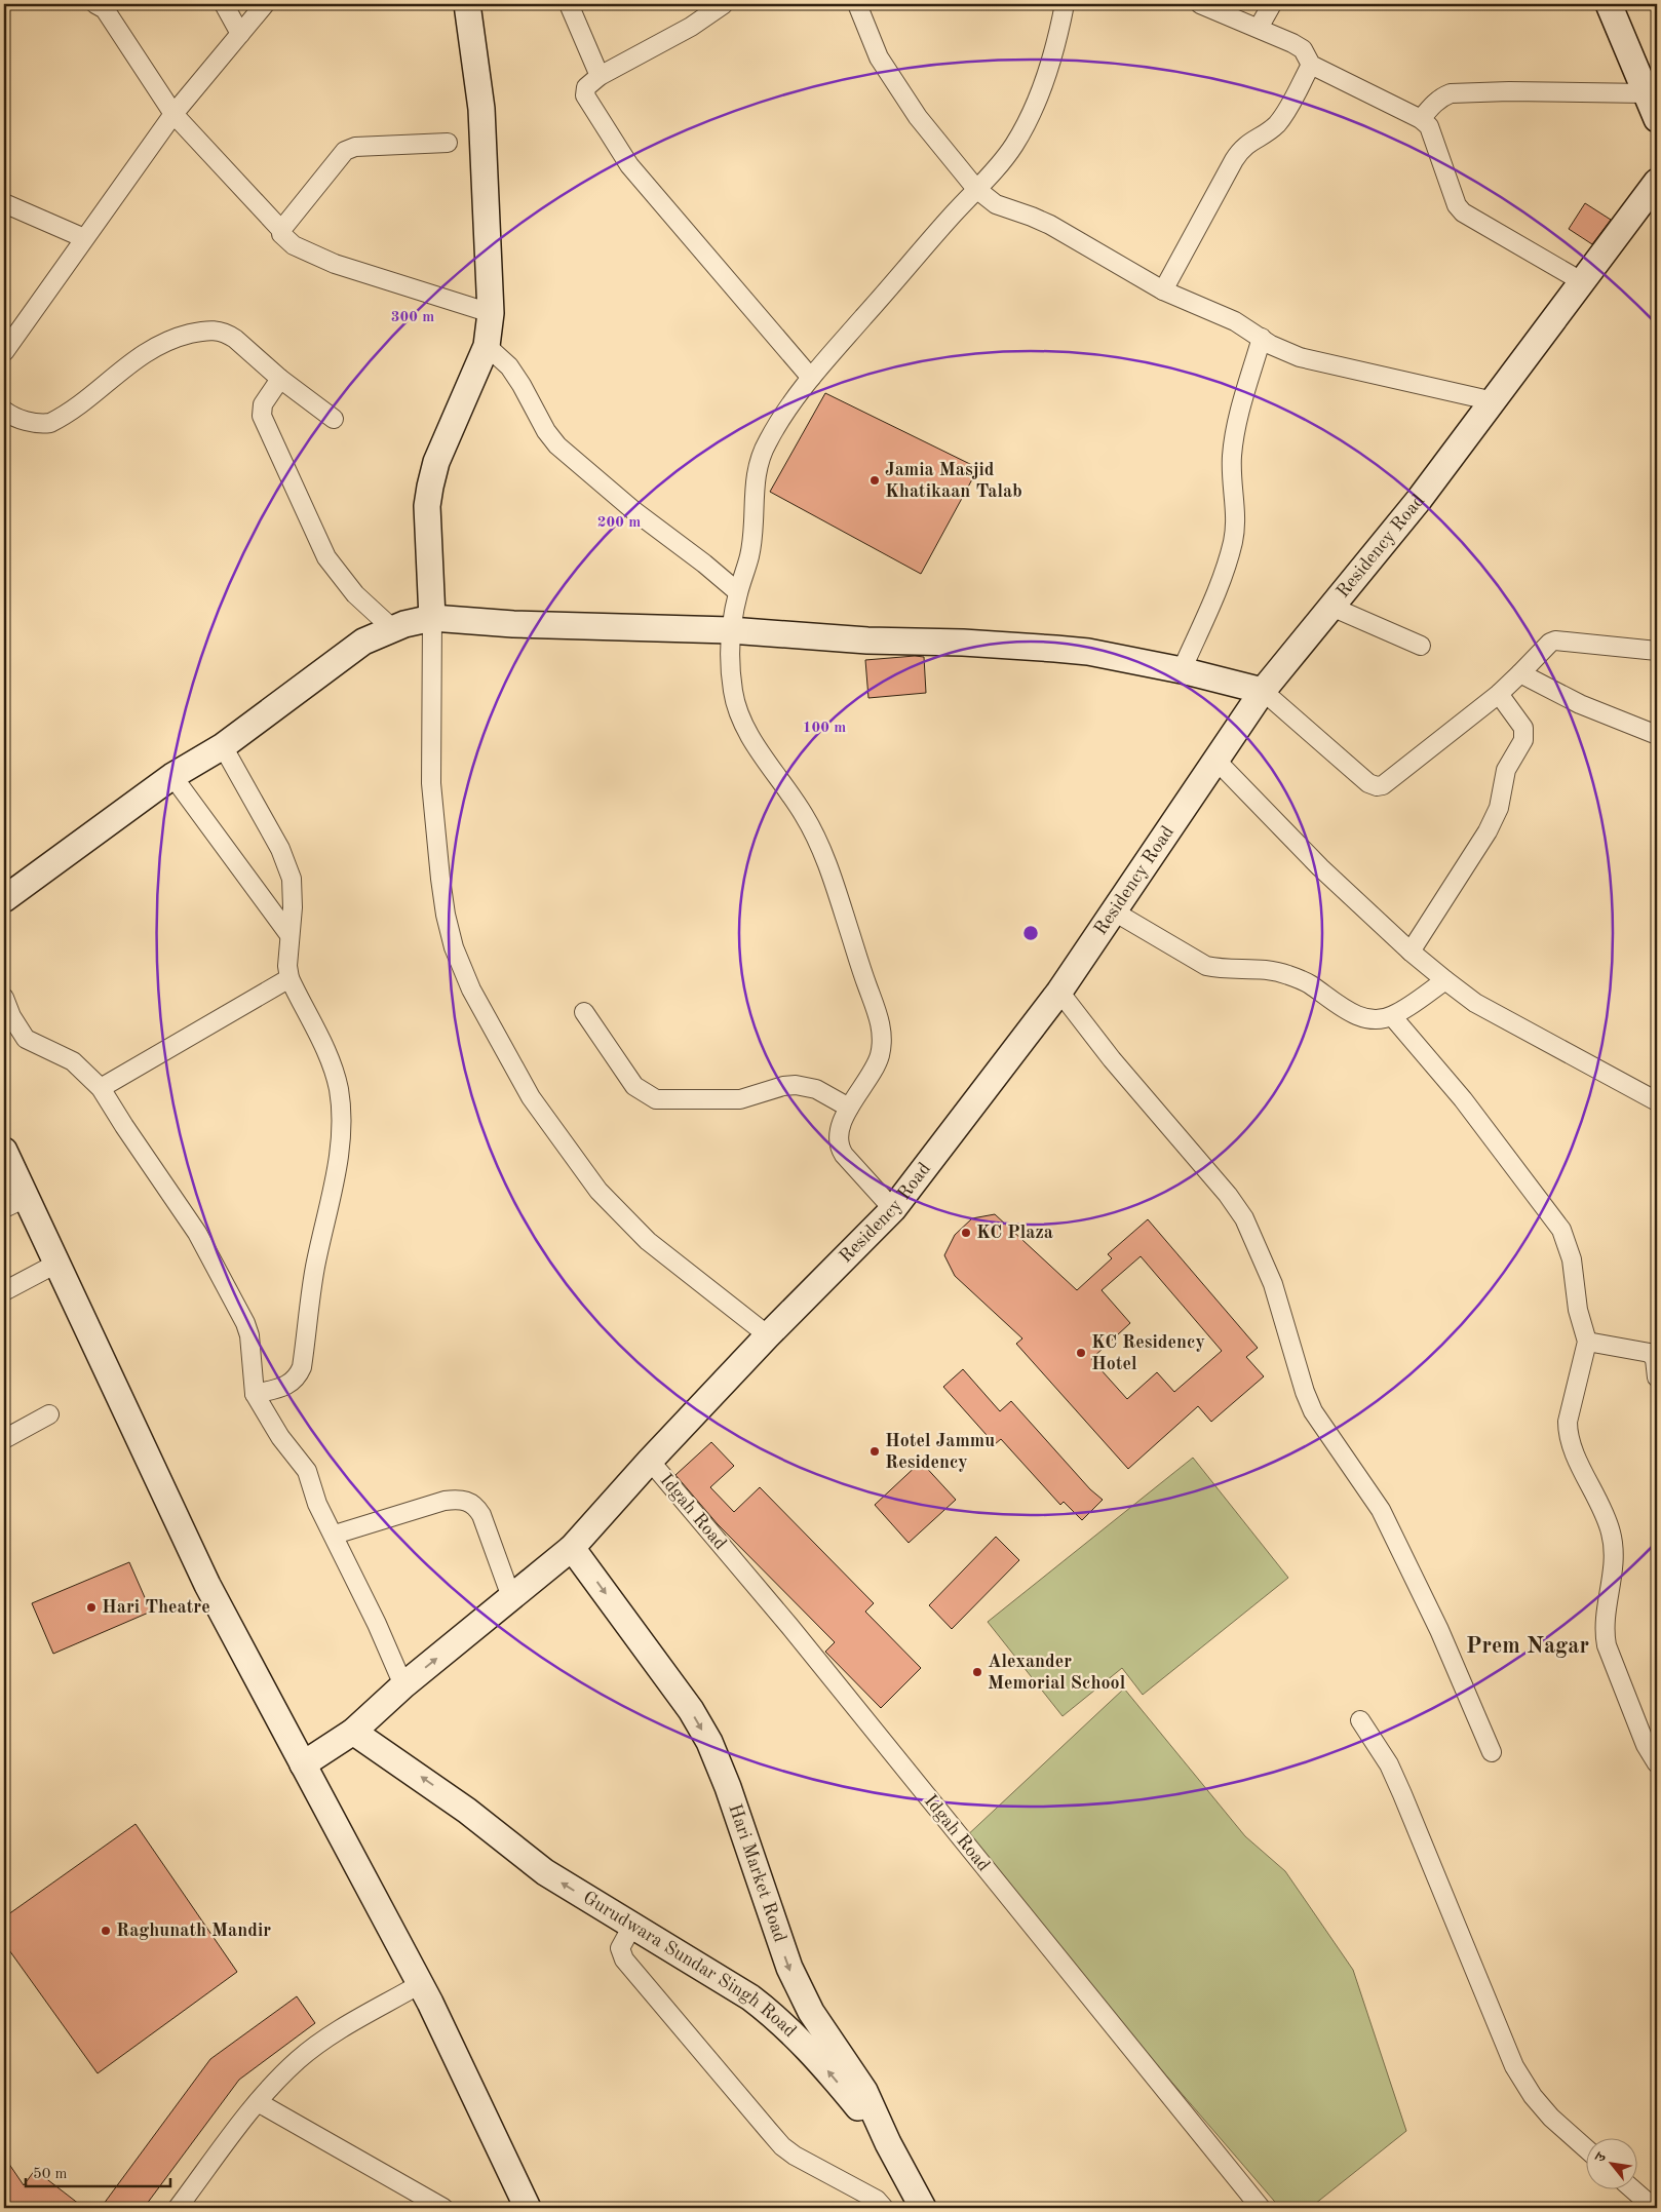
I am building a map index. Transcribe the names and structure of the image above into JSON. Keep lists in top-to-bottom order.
{
  "streets": {
    "street": [
      "Residency Road",
      "Idgah Road",
      "Hari Market Road",
      "Gurudwara Sundar Singh Road"
    ]
  },
  "crossings": [
    ["Residency Road", "Idgah Road"],
    ["Residency Road", "Hari Market Road"],
    ["Residency Road", "Gurudwara Sundar Singh Road"],
    ["Hari Market Road", "Gurudwara Sundar Singh Road"]
  ],
  "districts": ["Prem Nagar"],
  "places": [
    "Jamia Masjid Khatikaan Talab",
    "KC Plaza",
    "KC Residency Hotel",
    "Hotel Jammu Residency",
    "Hari Theatre",
    "Alexander Memorial School",
    "Raghunath Mandir"
  ],
  "scale_bar": "50 m",
  "north": "top left",
  "rings": ["300 m", "200 m", "100 m"]
}
